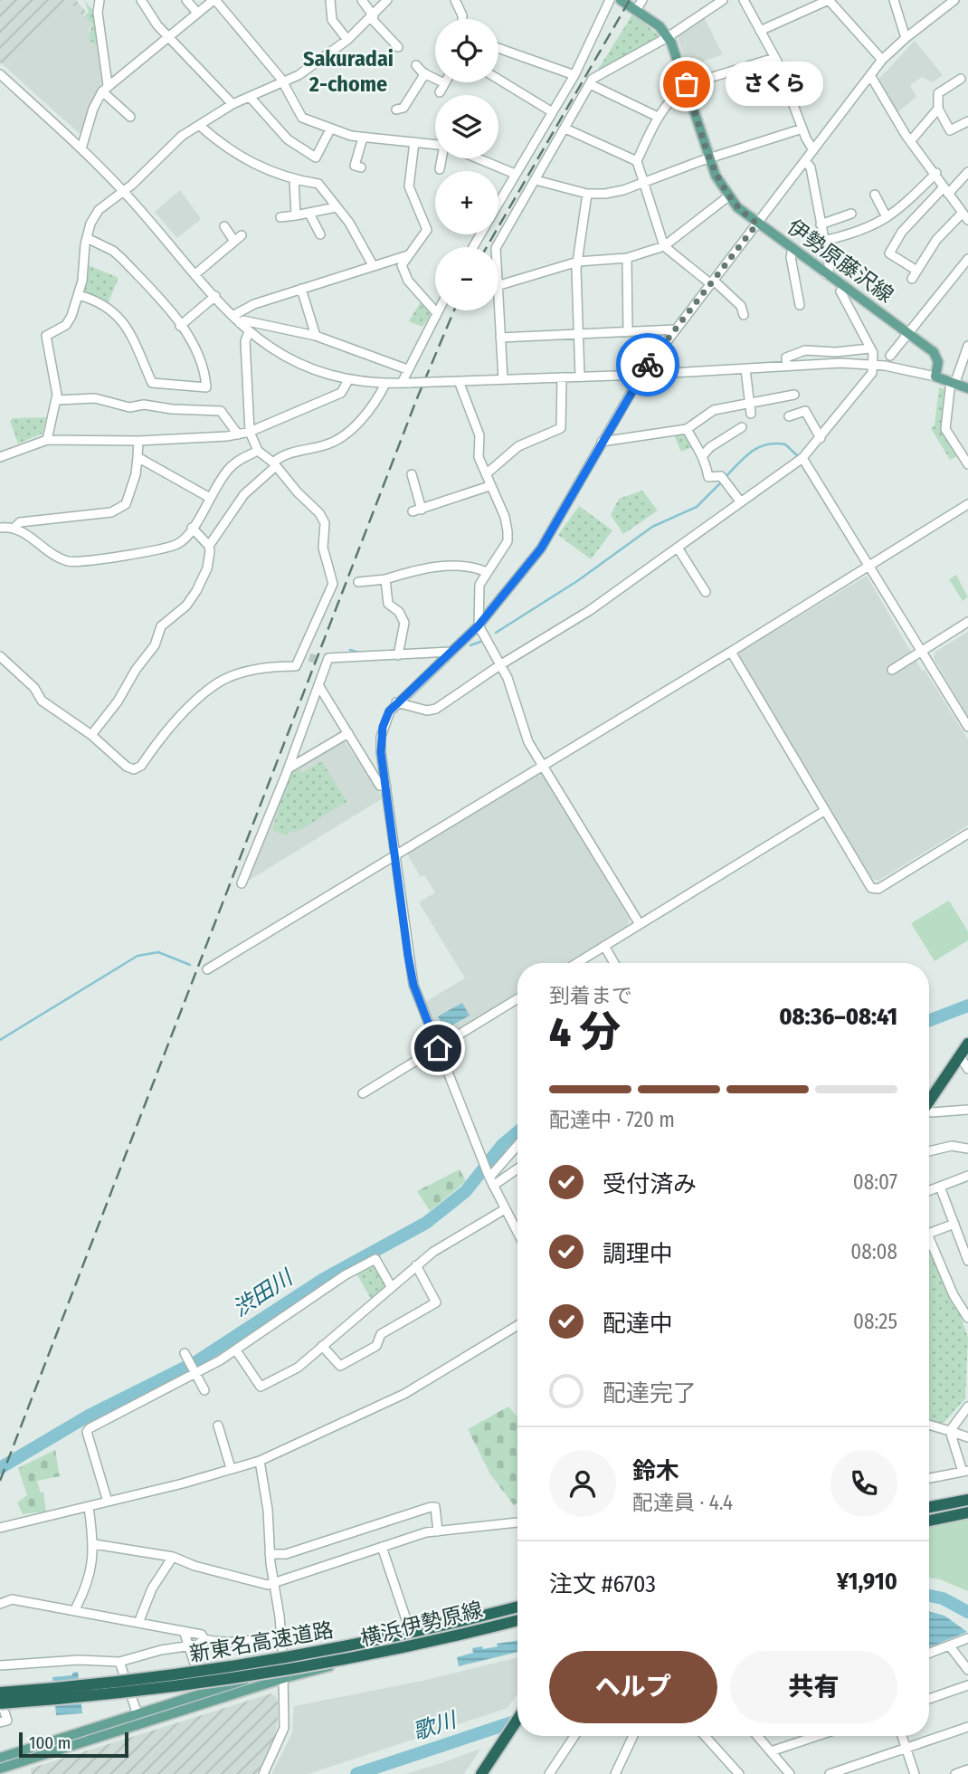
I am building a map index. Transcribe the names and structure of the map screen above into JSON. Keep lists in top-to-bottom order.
{
  "streets": {
    "highway": ["新東名高速道路"],
    "main road": ["伊勢原藤沢線", "横浜伊勢原線"]
  },
  "districts": ["Sakuradai 2-chome"],
  "water": ["渋田川", "歌川"],
  "places": ["さくら"],
  "scale_bar": "100 m",
  "page": {
    "map_buttons": ["+", "−"],
    "bubble": "さくら",
    "heading": ["4 分", "到着まで", "08:36–08:41"],
    "panel": [
      "鈴木",
      "配達員 · 4.4",
      "注文 #6703",
      "¥1,910"
    ],
    "bar": "配達中 · 720 m",
    "list": [
      ["受付済み", "08:07"],
      ["調理中", "08:08"],
      ["配達中", "08:25"],
      "配達完了"
    ],
    "buttons": ["ヘルプ", "共有"],
    "scale": "100 m"
  }
}
